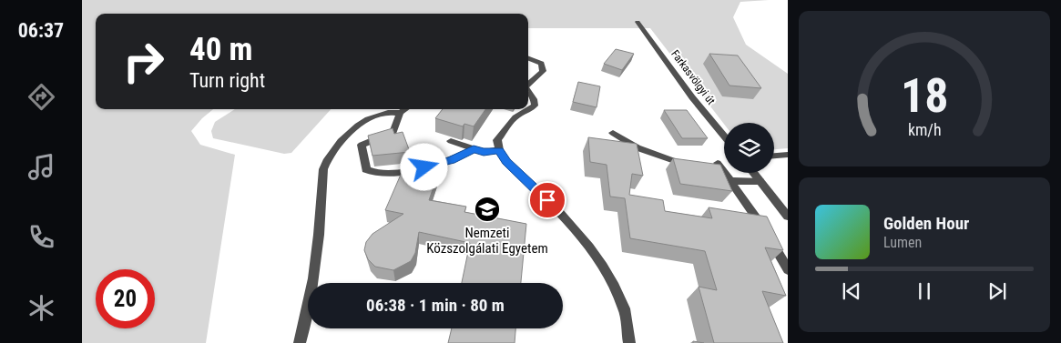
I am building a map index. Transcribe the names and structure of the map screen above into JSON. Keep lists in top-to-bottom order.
{
  "streets": {
    "street": ["Farkasvölgyi út"]
  },
  "places": {
    "school or university": ["Nemzeti Közszolgálati Egyetem"]
  },
  "page": {
    "tabs": "06:37",
    "turn": ["40 m", "Turn right"],
    "song": ["Golden Hour", "Lumen"],
    "limit": "20",
    "trip": "06:38 · 1 min · 80 m",
    "gauge": ["18", "km/h"]
  }
}
